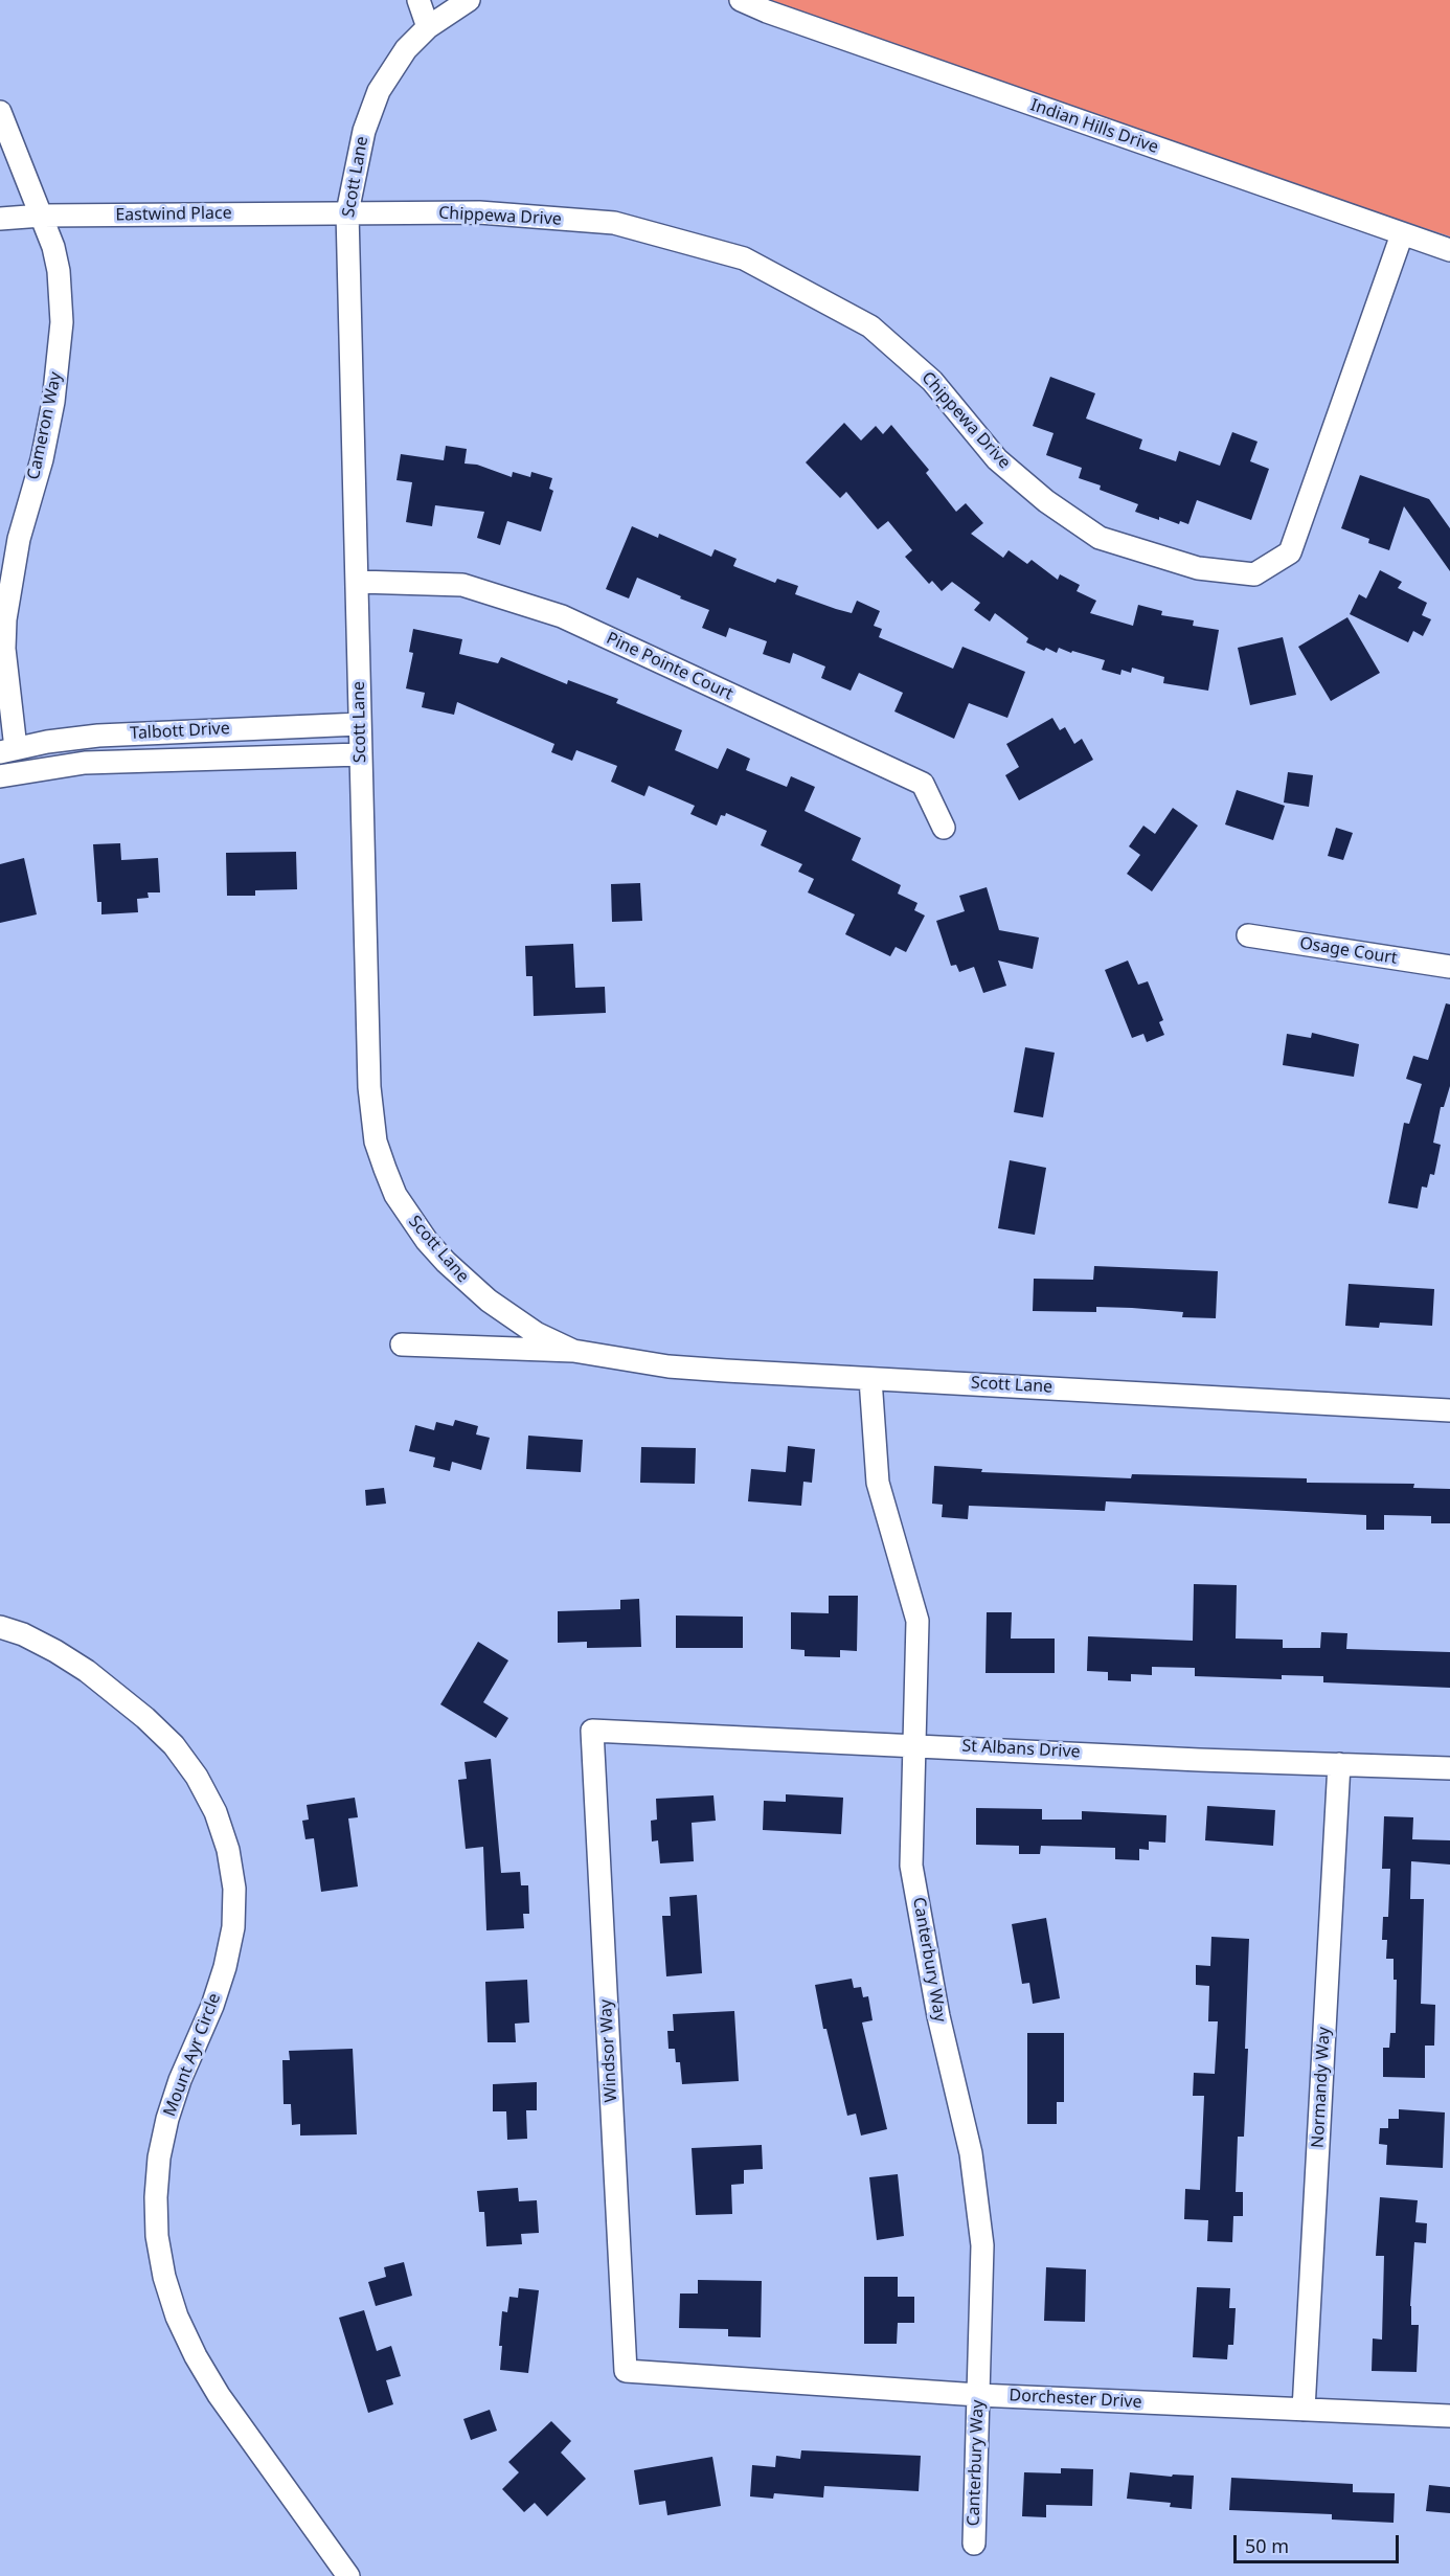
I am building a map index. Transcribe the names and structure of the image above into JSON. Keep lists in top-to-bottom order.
{
  "streets": {
    "street": [
      "Indian Hills Drive",
      "Scott Lane",
      "Eastwind Place",
      "Chippewa Drive",
      "Cameron Way",
      "Pine Pointe Court",
      "Talbott Drive",
      "Osage Court",
      "St Albans Drive",
      "Canterbury Way",
      "Windsor Way",
      "Mount Ayr Circle",
      "Normandy Way",
      "Dorchester Drive"
    ]
  },
  "crossings": [
    ["Indian Hills Drive", "Chippewa Drive"],
    ["Scott Lane", "Eastwind Place"],
    ["Scott Lane", "Chippewa Drive"],
    ["Scott Lane", "Pine Pointe Court"],
    ["Scott Lane", "Talbott Drive"],
    ["Scott Lane", "Canterbury Way"],
    ["Eastwind Place", "Chippewa Drive"],
    ["Eastwind Place", "Cameron Way"],
    ["Cameron Way", "Talbott Drive"],
    ["St Albans Drive", "Canterbury Way"],
    ["St Albans Drive", "Windsor Way"],
    ["St Albans Drive", "Normandy Way"],
    ["Canterbury Way", "Dorchester Drive"],
    ["Windsor Way", "Dorchester Drive"],
    ["Normandy Way", "Dorchester Drive"]
  ],
  "scale_bar": "50 m"
}
